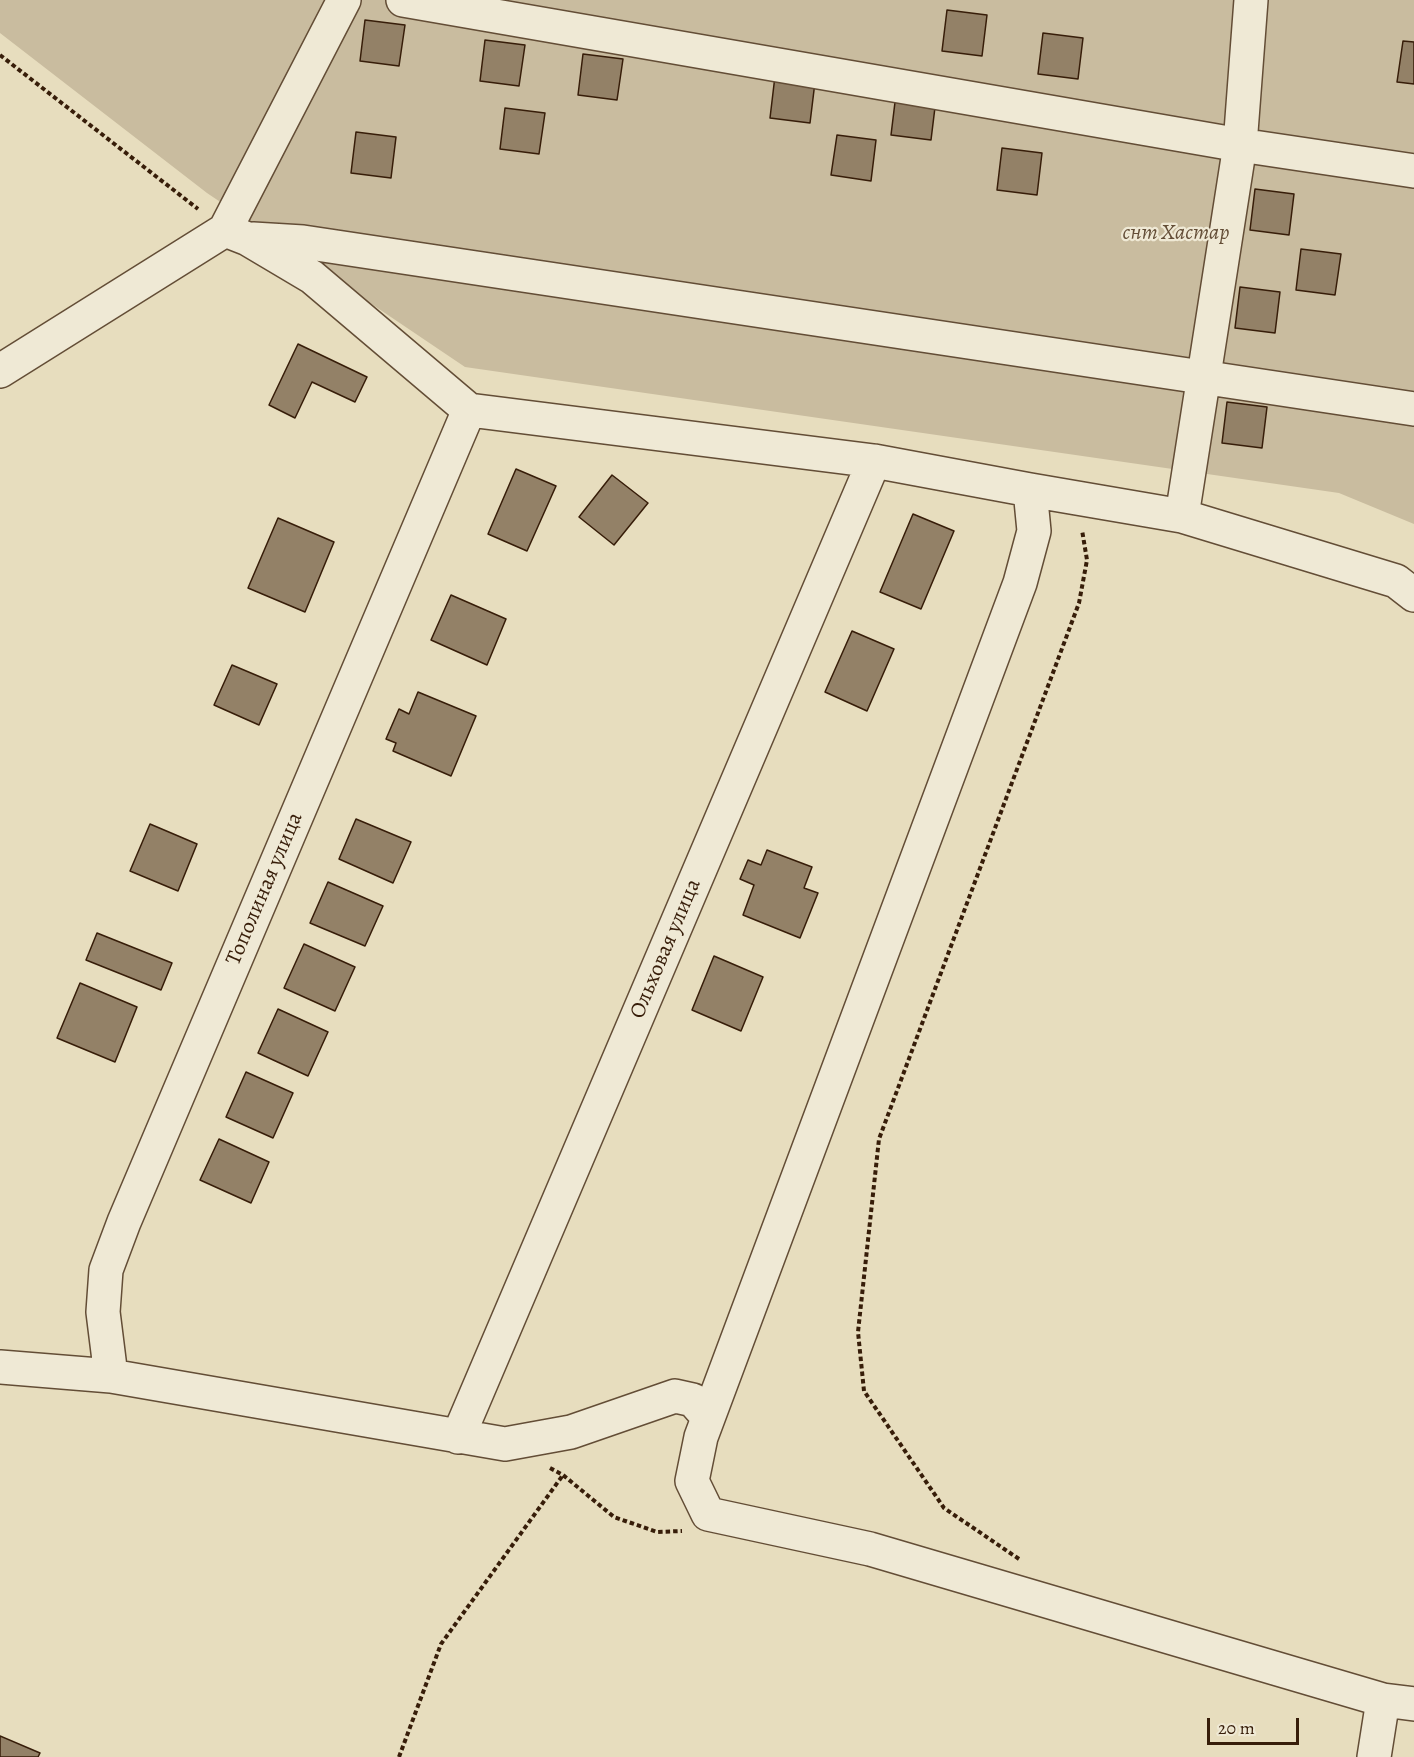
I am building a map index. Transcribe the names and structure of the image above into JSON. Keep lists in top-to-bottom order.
{
  "streets": {
    "street": ["Тополиная улица", "Ольховая улица"]
  },
  "parks": ["снт Хастар"],
  "scale_bar": "20 m"
}
